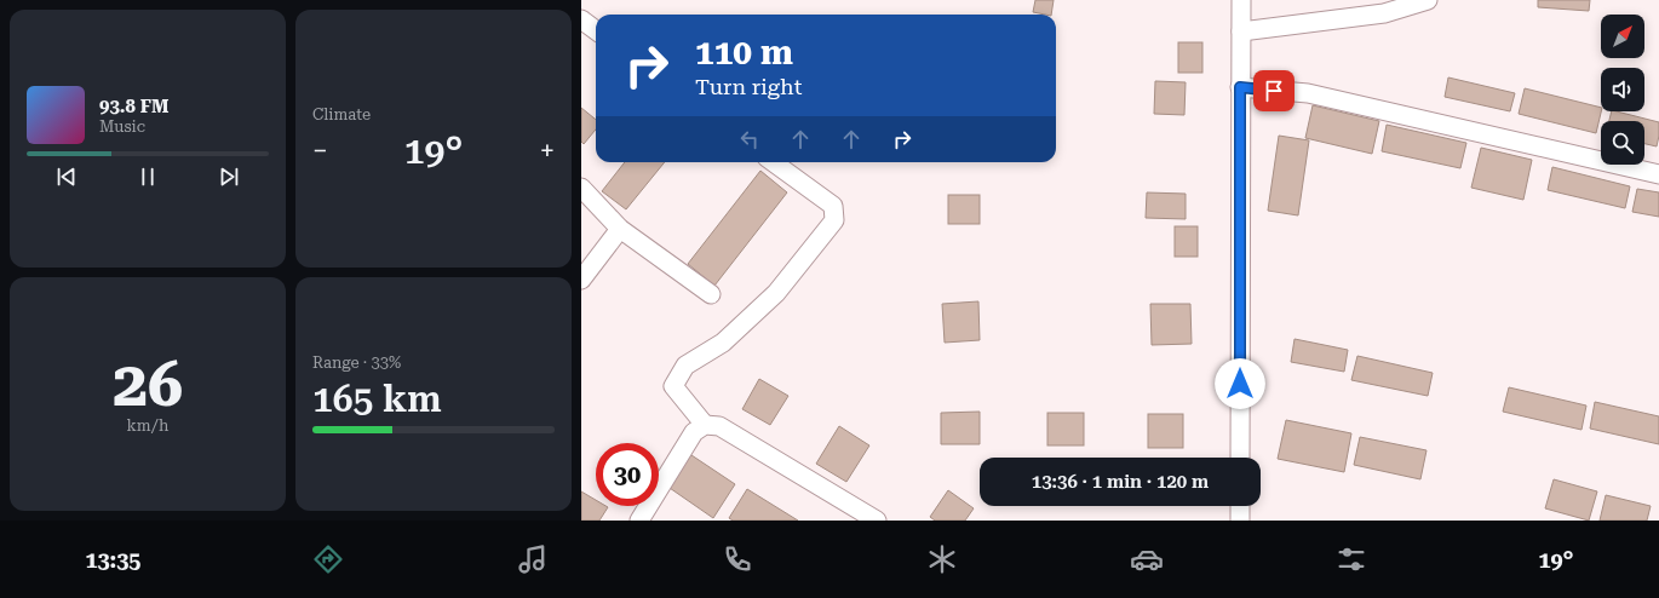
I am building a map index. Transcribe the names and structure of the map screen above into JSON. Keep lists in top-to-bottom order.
{
  "north": "top right",
  "page": {
    "tile": [
      "Climate",
      ["26", "km/h"],
      ["Range · 33%", "165 km"]
    ],
    "turn": ["110 m", "Turn right"],
    "song": ["93.8 FM", "Music"],
    "heat": ["−", "19°", "+"],
    "limit": "30",
    "trip": "13:36 · 1 min · 120 m",
    "tabs": ["13:35", "19°"]
  }
}
